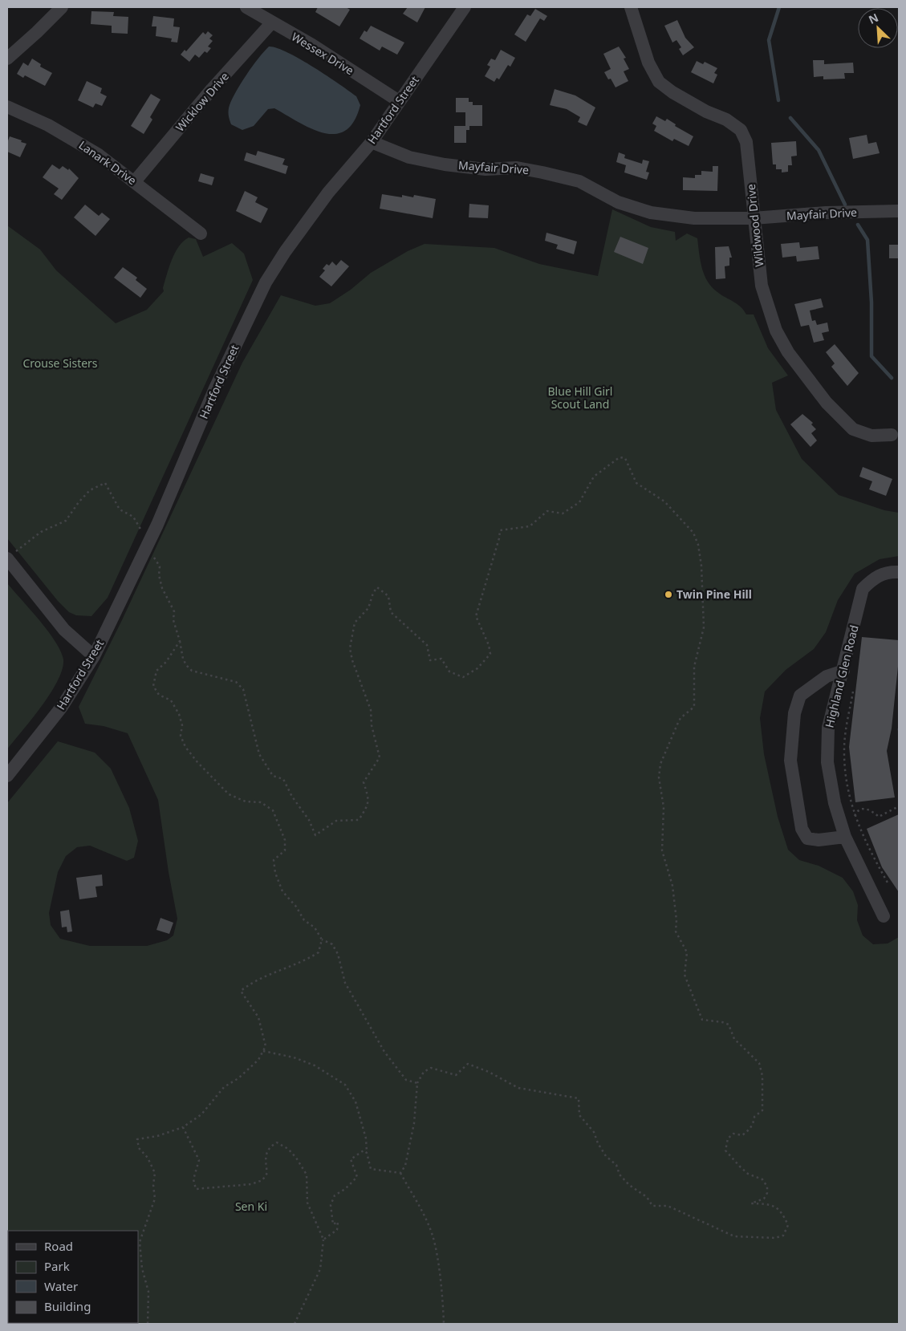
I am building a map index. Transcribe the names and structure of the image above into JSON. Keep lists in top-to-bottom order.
{
  "streets": {
    "street": [
      "Wessex Drive",
      "Wicklow Drive",
      "Hartford Street",
      "Lanark Drive",
      "Mayfair Drive",
      "Wildwood Drive",
      "Highland Glen Road"
    ]
  },
  "crossings": [
    ["Wessex Drive", "Wicklow Drive"],
    ["Wessex Drive", "Hartford Street"],
    ["Wicklow Drive", "Lanark Drive"],
    ["Hartford Street", "Mayfair Drive"],
    ["Mayfair Drive", "Wildwood Drive"]
  ],
  "parks": ["Crouse Sisters", "Blue Hill Girl Scout Land", "Sen Ki"],
  "places": ["Twin Pine Hill"],
  "legend": [
    "Road",
    "Park",
    "Water",
    "Building"
  ],
  "north": "top left"
}
